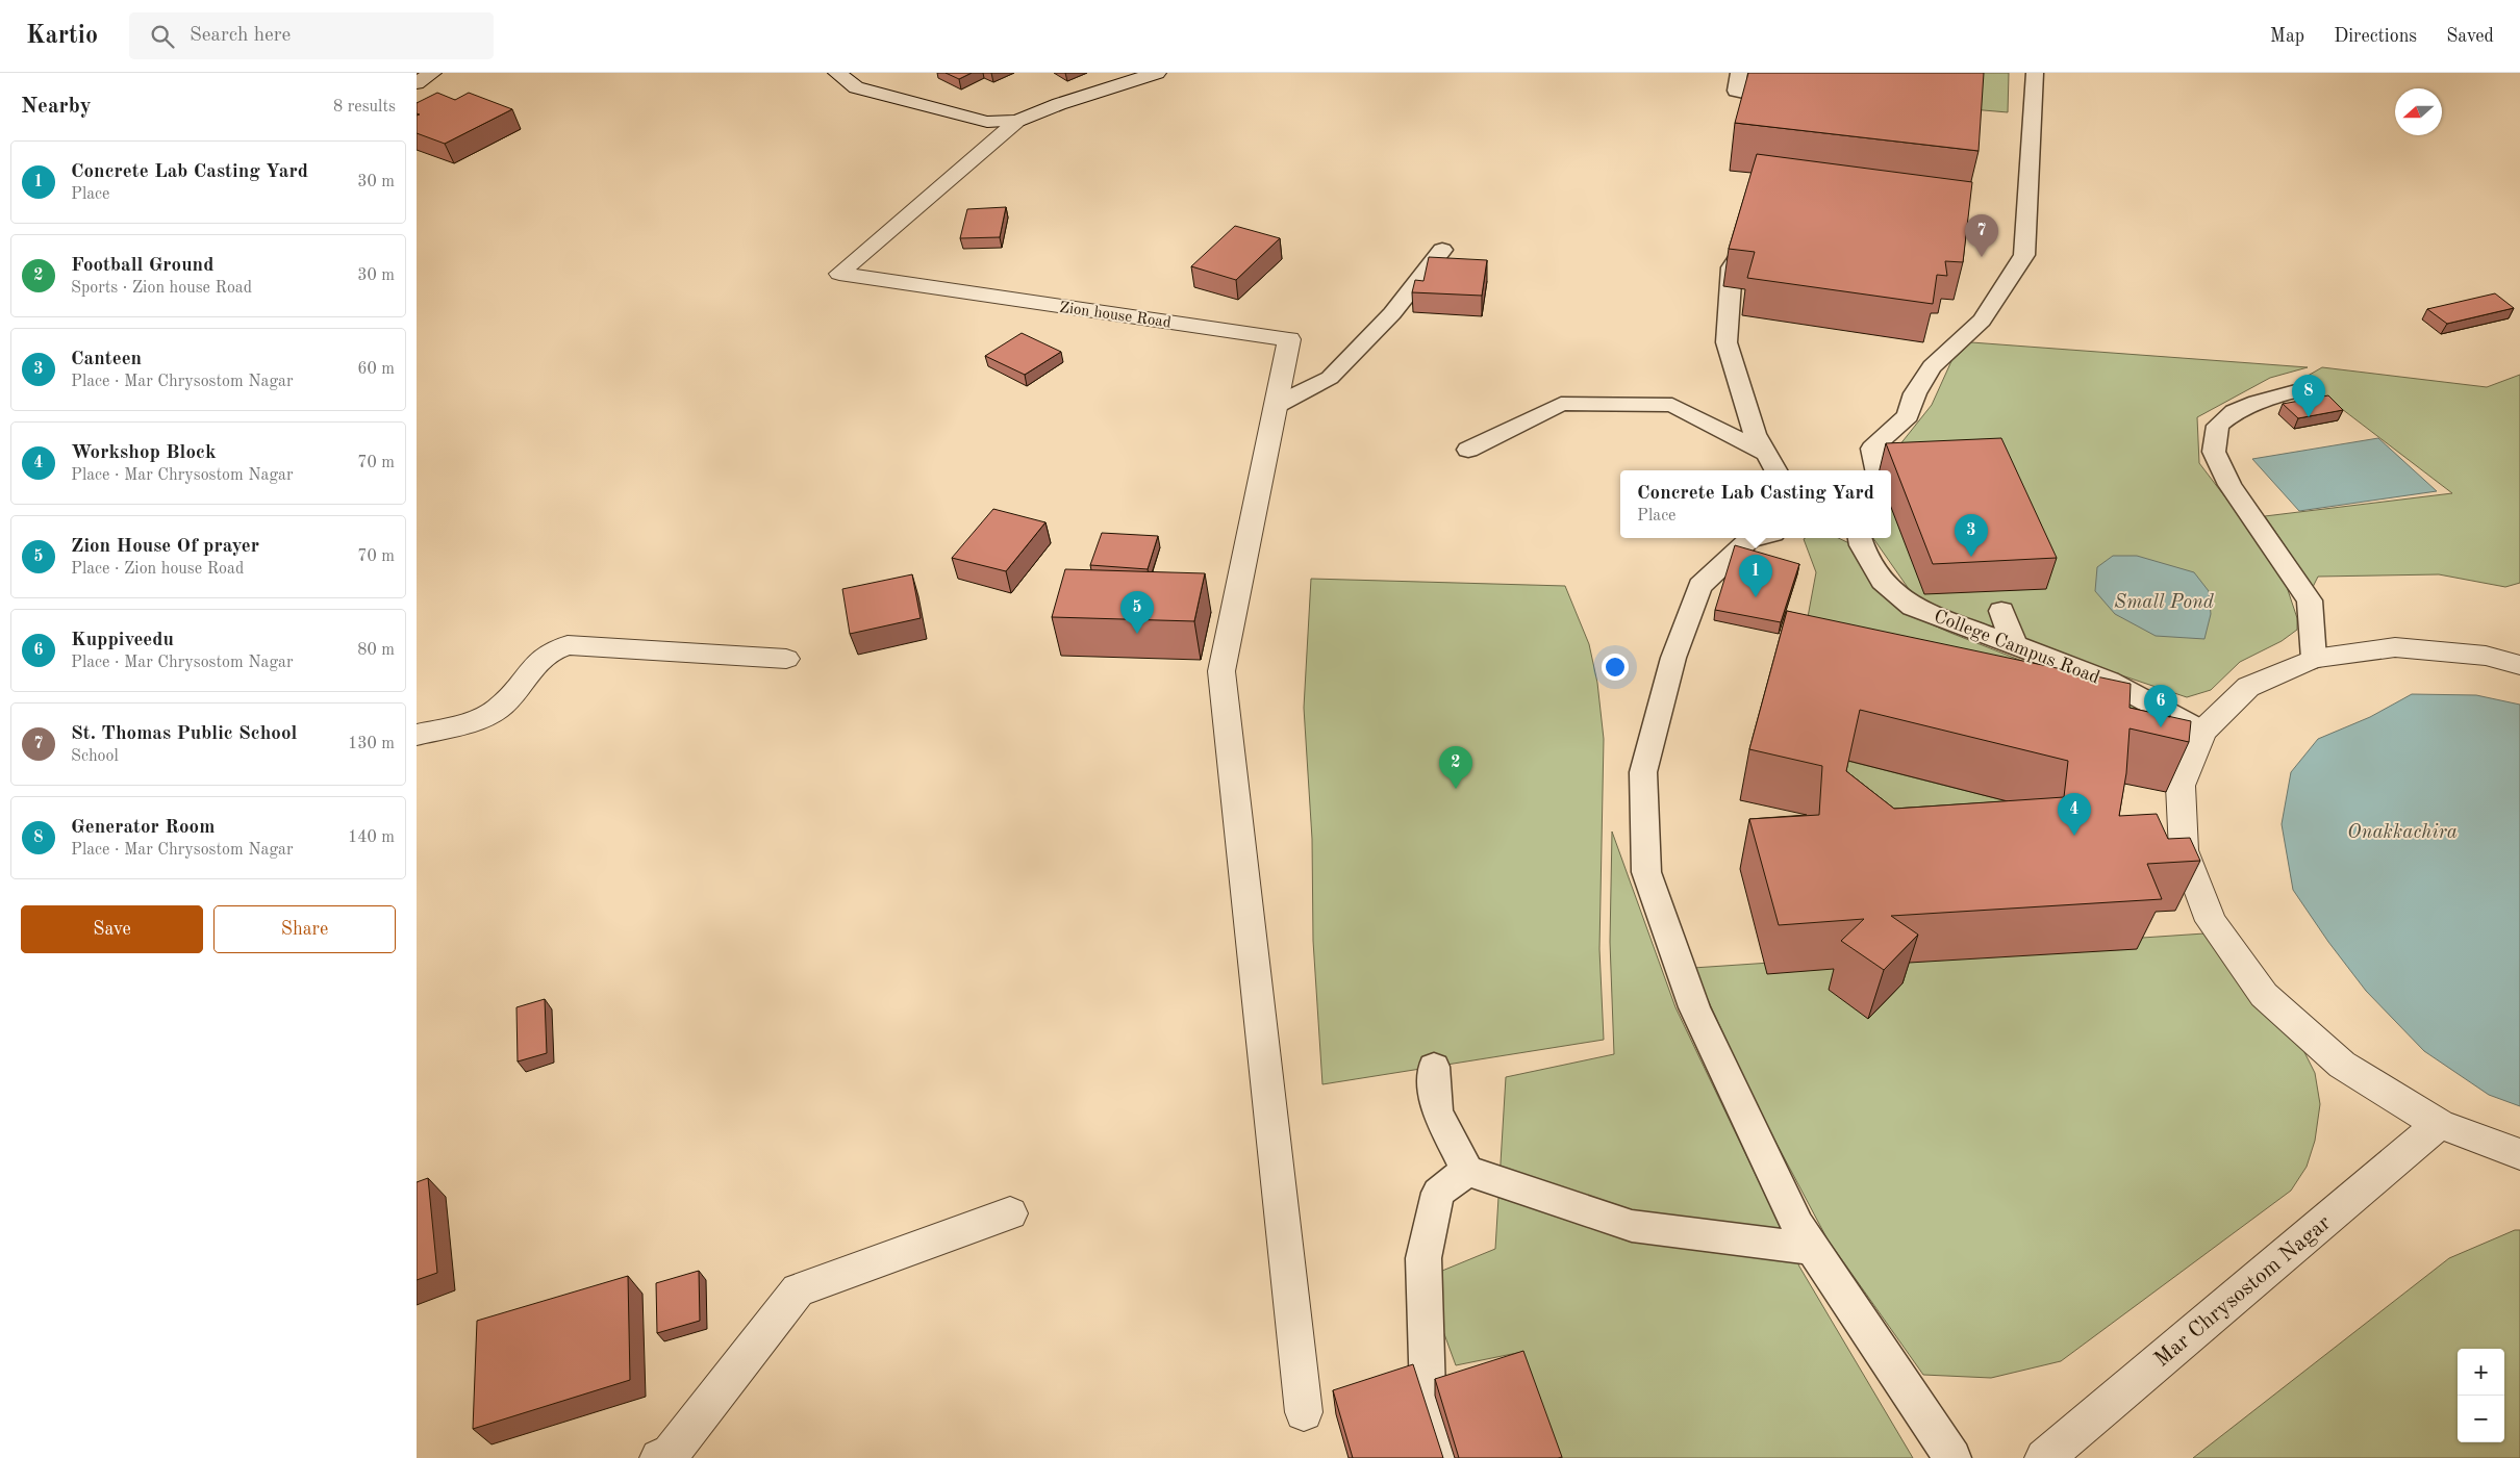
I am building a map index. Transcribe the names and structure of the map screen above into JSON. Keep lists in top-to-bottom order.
{
  "streets": {
    "street": ["Zion house Road", "Mar Chrysostom Nagar"],
    "lane": ["College Campus Road"]
  },
  "water": ["Small Pond", "Onakkachira"],
  "north": "left",
  "page": {
    "header": "Kartio",
    "search": "Search here",
    "nav": ["Map", "Directions", "Saved"],
    "heading": ["Nearby", "8 results"],
    "list": [
      {
        "mark": "1",
        "name": "Concrete Lab Casting Yard",
        "note": "Place",
        "value": "30 m"
      },
      {
        "mark": "2",
        "name": "Football Ground",
        "note": "Sports · Zion house Road",
        "value": "30 m"
      },
      {
        "mark": "3",
        "name": "Canteen",
        "note": "Place · Mar Chrysostom Nagar",
        "value": "60 m"
      },
      {
        "mark": "4",
        "name": "Workshop Block",
        "note": "Place · Mar Chrysostom Nagar",
        "value": "70 m"
      },
      {
        "mark": "5",
        "name": "Zion House Of prayer",
        "note": "Place · Zion house Road",
        "value": "70 m"
      },
      {
        "mark": "6",
        "name": "Kuppiveedu",
        "note": "Place · Mar Chrysostom Nagar",
        "value": "80 m"
      },
      {
        "mark": "7",
        "name": "St. Thomas Public School",
        "note": "School",
        "value": "130 m"
      },
      {
        "mark": "8",
        "name": "Generator Room",
        "note": "Place · Mar Chrysostom Nagar",
        "value": "140 m"
      }
    ],
    "pins": [
      "7",
      "8",
      "3",
      "1",
      "5",
      "6",
      "2",
      "4"
    ],
    "popup": ["Concrete Lab Casting Yard", "Place"],
    "buttons": ["Save", "Share"],
    "map_buttons": ["+", "−"]
  }
}
